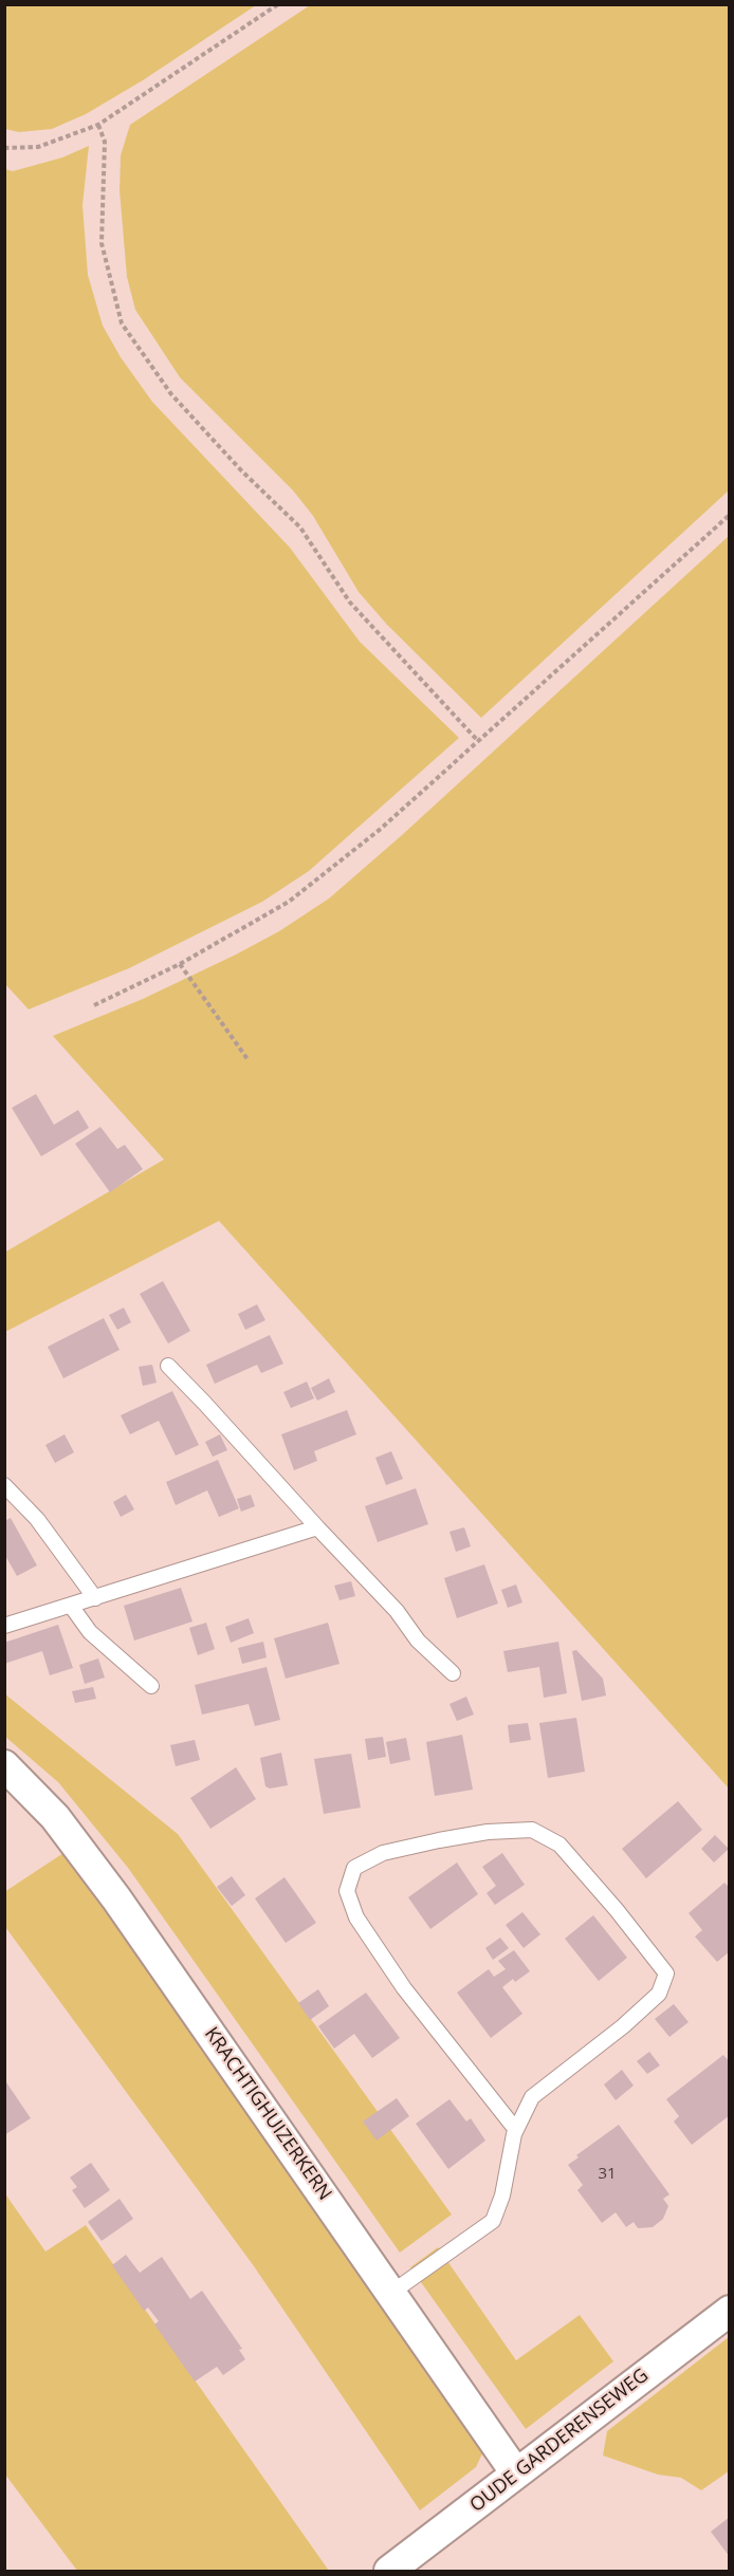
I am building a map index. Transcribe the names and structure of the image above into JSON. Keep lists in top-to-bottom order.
{
  "streets": {
    "street": ["KRACHTIGHUIZERKERN", "OUDE GARDERENSEWEG"]
  },
  "crossings": [
    ["KRACHTIGHUIZERKERN", "OUDE GARDERENSEWEG"]
  ],
  "house_numbers": ["31"]
}
